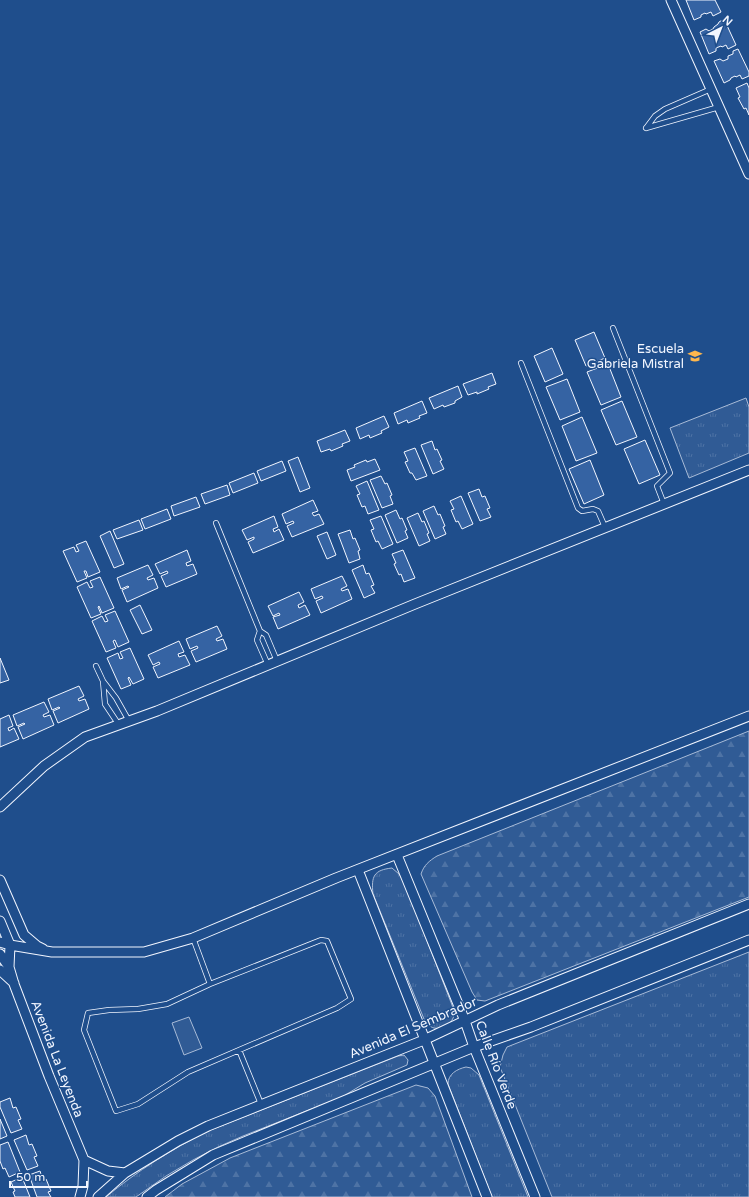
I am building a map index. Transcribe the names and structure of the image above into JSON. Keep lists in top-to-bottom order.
{
  "streets": {
    "street": ["Avenida El Sembrador", "Avenida La Leyenda", "Calle Río Verde"]
  },
  "crossings": [
    ["Avenida El Sembrador", "Calle Río Verde"]
  ],
  "places": {
    "school or university": ["Escuela Gabriela Mistral"]
  },
  "scale_bar": "50 m",
  "north": "top right"
}
